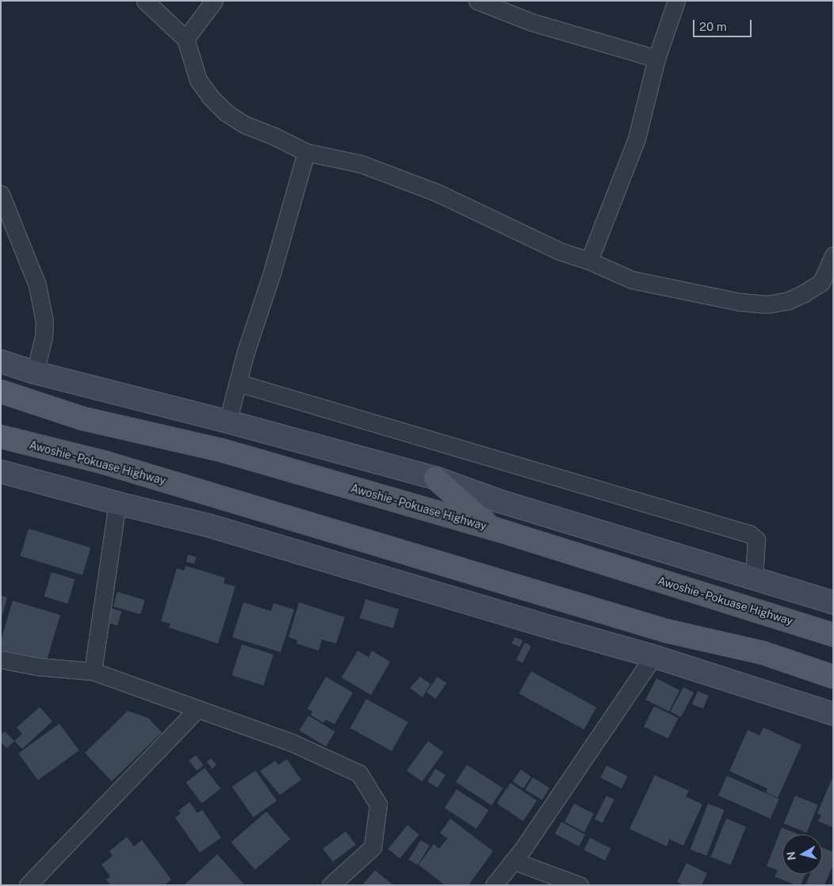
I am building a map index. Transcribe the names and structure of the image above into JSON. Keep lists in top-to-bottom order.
{
  "streets": {
    "main road": ["Awoshie - Pokuase Highway"]
  },
  "scale_bar": "20 m",
  "north": "left"
}
